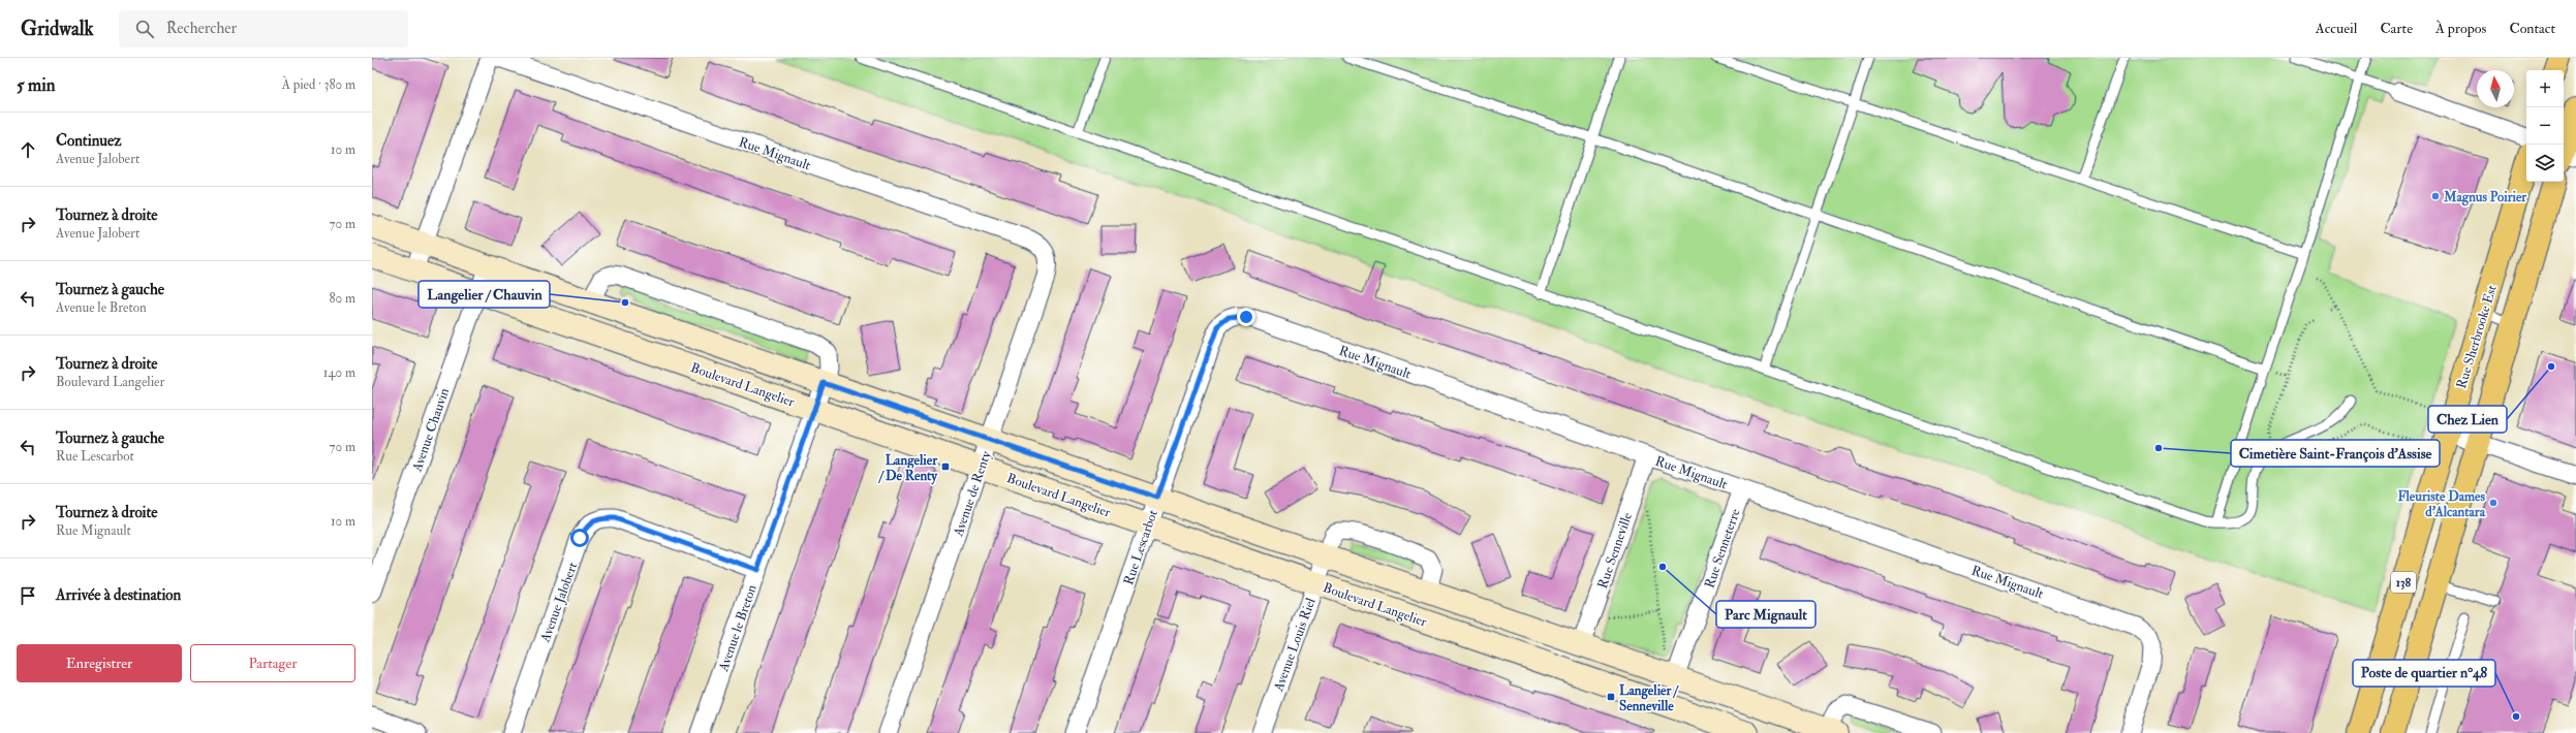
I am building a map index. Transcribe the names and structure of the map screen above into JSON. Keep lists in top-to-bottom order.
{
  "streets": {
    "main road": ["Rue Sherbrooke Est", "Boulevard Langelier", "138"],
    "street": [
      "Rue Mignault",
      "Avenue Chauvin",
      "Avenue de Renty",
      "Rue Lescarbot",
      "Rue Senneterre",
      "Rue Senneville",
      "Avenue Jalobert",
      "Avenue le Breton",
      "Avenue Louis Riel"
    ]
  },
  "crossings": [
    ["Rue Mignault", "Avenue de Renty"],
    ["Rue Mignault", "Rue Lescarbot"],
    ["Rue Mignault", "Rue Senneterre"],
    ["Rue Mignault", "Rue Senneville"],
    ["Boulevard Langelier", "Avenue Chauvin"],
    ["Boulevard Langelier", "Avenue de Renty"],
    ["Boulevard Langelier", "Rue Lescarbot"],
    ["Boulevard Langelier", "Rue Senneterre"],
    ["Boulevard Langelier", "Rue Senneville"],
    ["Boulevard Langelier", "Avenue le Breton"],
    ["Boulevard Langelier", "Avenue Louis Riel"],
    ["Avenue Jalobert", "Avenue le Breton"]
  ],
  "places": {
    "other": [
      "Magnus Poirier",
      "Langelier / Chauvin",
      "Chez Lien",
      "Cimetière Saint-François d'Assise",
      "Fleuriste Dames d'Alcantara",
      "Parc Mignault",
      "Poste de quartier n°48"
    ],
    "transit": ["Langelier / De Renty", "Langelier / Senneville"]
  },
  "north": "top",
  "page": {
    "header": "Gridwalk",
    "search": "Rechercher",
    "nav": [
      "Accueil",
      "Carte",
      "À propos",
      "Contact"
    ],
    "heading": ["5 min", "À pied · 380 m"],
    "map_buttons": ["+", "−"],
    "list": [
      ["Continuez", "Avenue Jalobert", "10 m"],
      ["Tournez à droite", "Avenue Jalobert", "70 m"],
      ["Tournez à gauche", "Avenue le Breton", "80 m"],
      ["Tournez à droite", "Boulevard Langelier", "140 m"],
      ["Tournez à gauche", "Rue Lescarbot", "70 m"],
      ["Tournez à droite", "Rue Mignault", "10 m"],
      "Arrivée à destination"
    ],
    "buttons": ["Enregistrer", "Partager"]
  }
}
